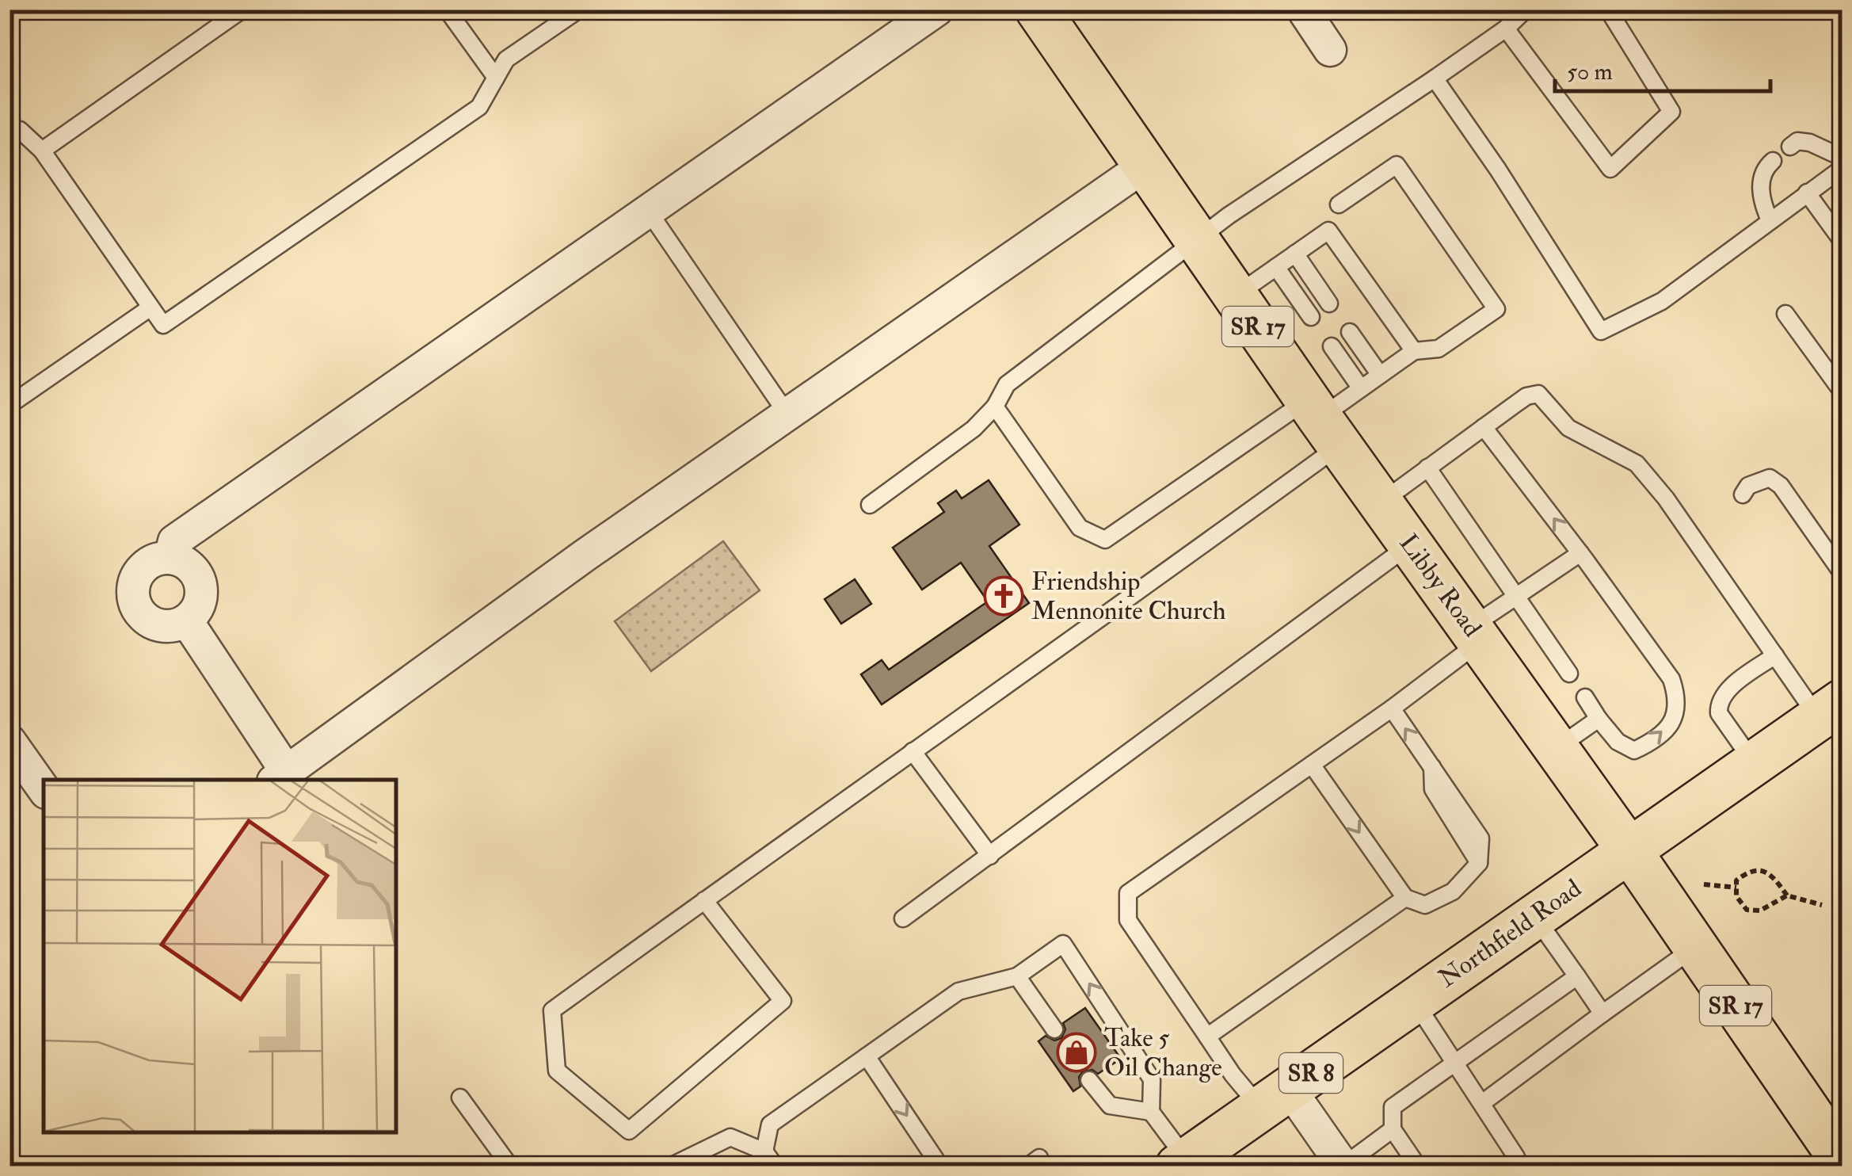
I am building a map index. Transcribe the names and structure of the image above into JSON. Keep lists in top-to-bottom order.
{
  "streets": {
    "main road": [
      "SR 17",
      "Libby Road",
      "Northfield Road",
      "SR 8"
    ]
  },
  "crossings": [
    ["Libby Road", "Northfield Road"]
  ],
  "places": {
    "church": ["Friendship Mennonite Church"],
    "shop": ["Take 5 Oil Change"]
  },
  "scale_bar": "50 m"
}
